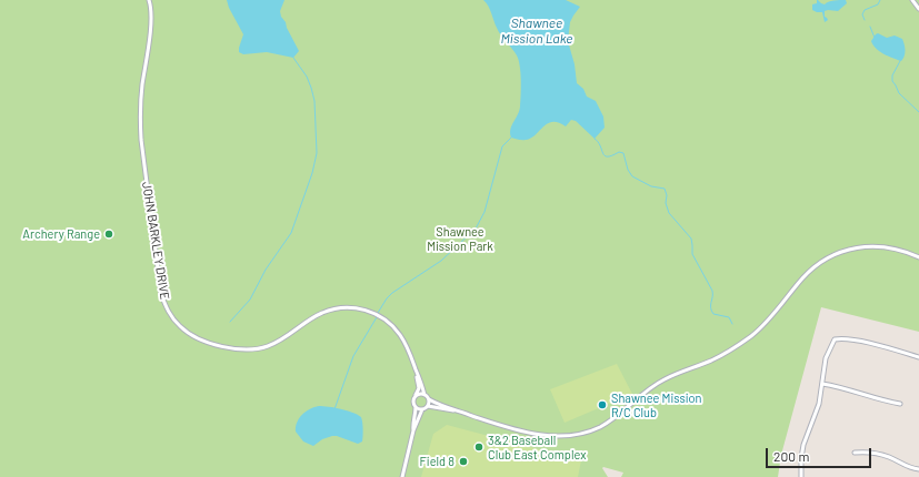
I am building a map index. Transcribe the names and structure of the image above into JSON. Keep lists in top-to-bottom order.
{
  "streets": {
    "street": ["JOHN BARKLEY DRIVE"]
  },
  "water": ["Shawnee Mission Lake"],
  "parks": ["Shawnee Mission Park"],
  "places": [
    "Archery Range",
    "Shawnee Mission R/C Club",
    "3&2 Baseball Club East Complex",
    "Field 8"
  ],
  "scale_bar": "200 m"
}
